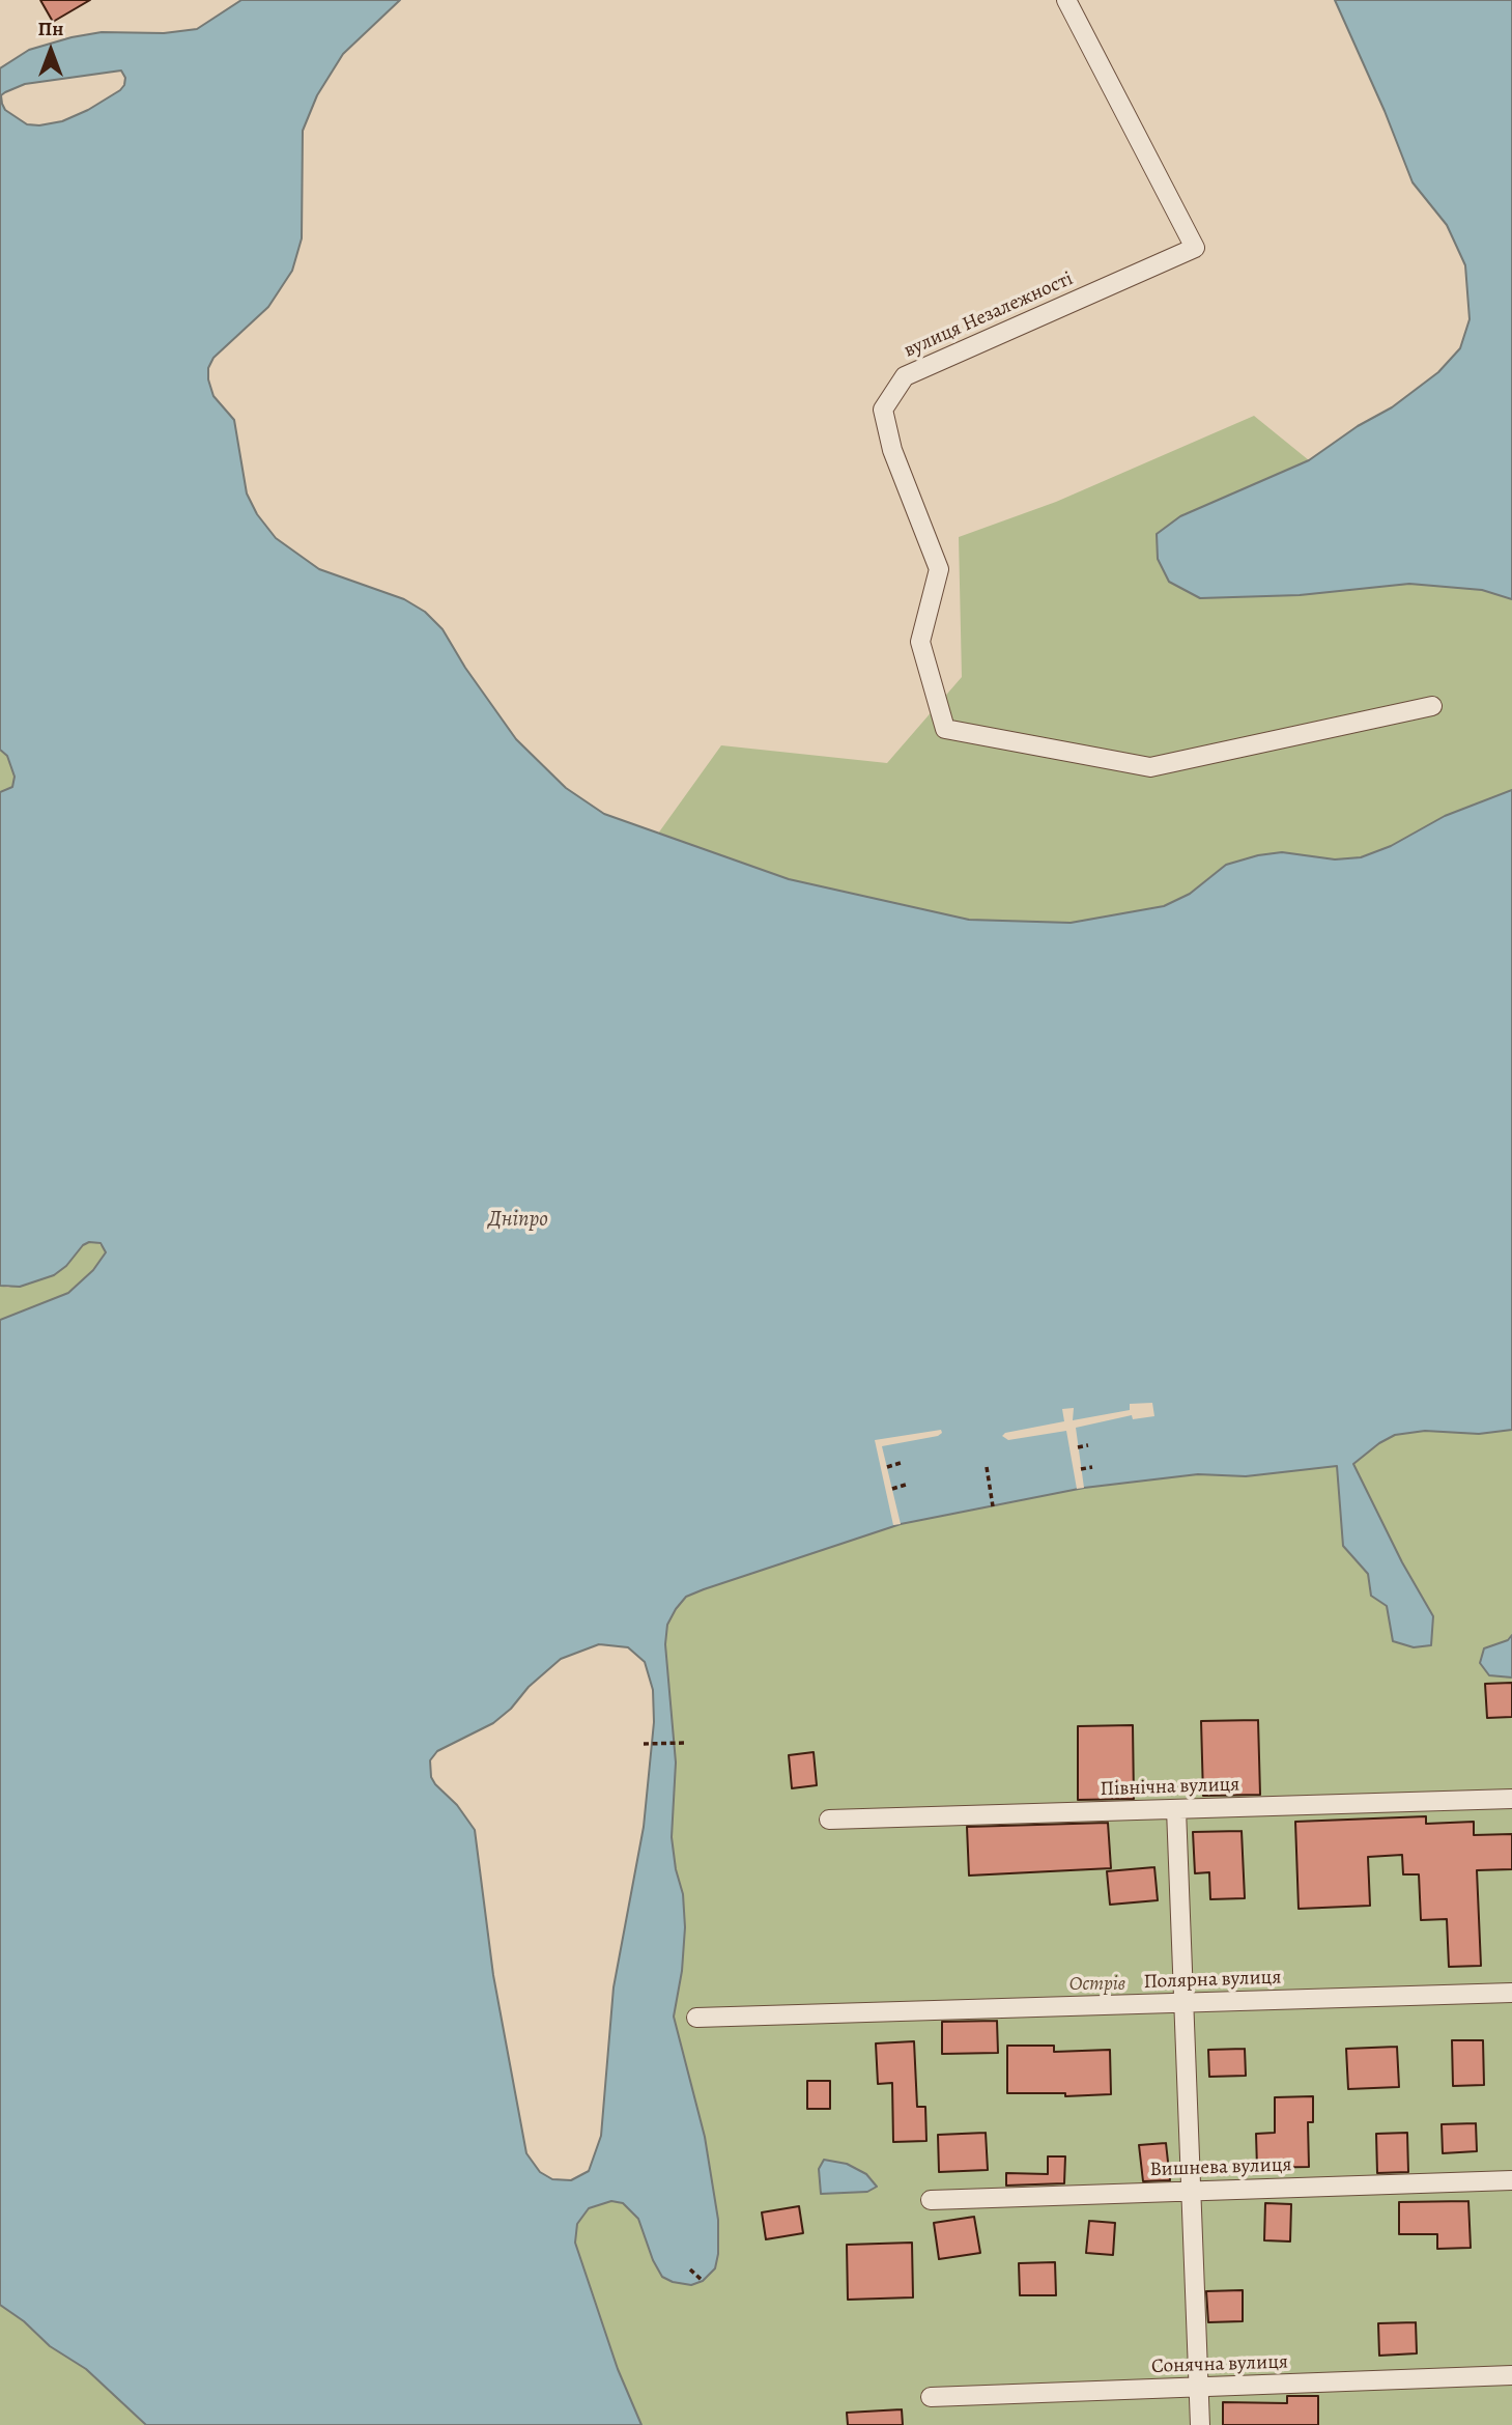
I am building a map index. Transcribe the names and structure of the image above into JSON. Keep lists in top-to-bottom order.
{
  "streets": {
    "street": [
      "вулиця Незалежності",
      "Північна вулиця",
      "Полярна вулиця",
      "Вишнева вулиця",
      "Сонячна вулиця"
    ]
  },
  "water": ["Дніпро"],
  "parks": ["Острів"],
  "north": "top"
}
